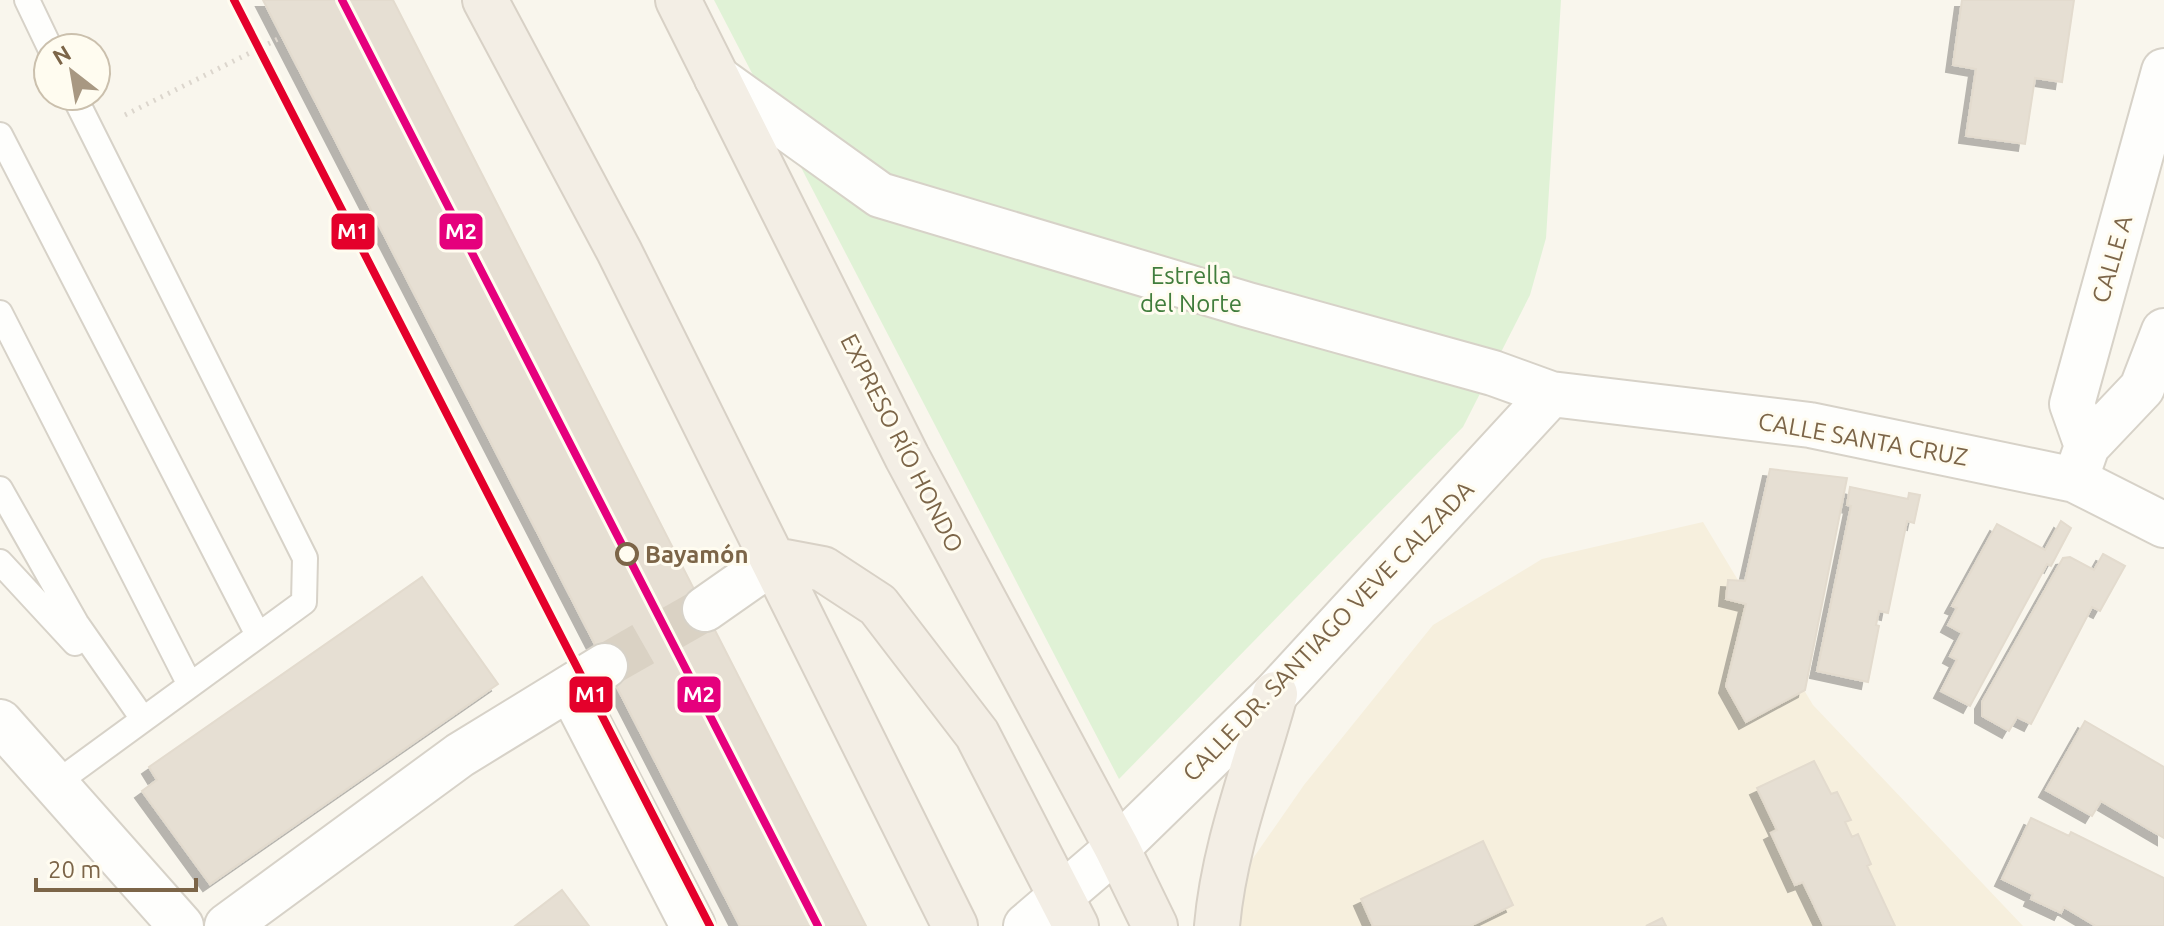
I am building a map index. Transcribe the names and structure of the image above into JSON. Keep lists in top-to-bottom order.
{
  "streets": {
    "highway": ["EXPRESO RÍO HONDO"],
    "street": ["CALLE A", "CALLE SANTA CRUZ", "CALLE DR. SANTIAGO VEVE CALZADA"]
  },
  "crossings": [
    ["CALLE A", "CALLE SANTA CRUZ"],
    ["CALLE SANTA CRUZ", "EXPRESO RÍO HONDO"],
    ["CALLE SANTA CRUZ", "CALLE DR. SANTIAGO VEVE CALZADA"],
    ["EXPRESO RÍO HONDO", "CALLE DR. SANTIAGO VEVE CALZADA"]
  ],
  "parks": ["Estrella del Norte"],
  "places": ["Bayamón"],
  "lines": ["transit line M1", "transit line M2"],
  "scale_bar": "20 m",
  "north": "top left"
}
